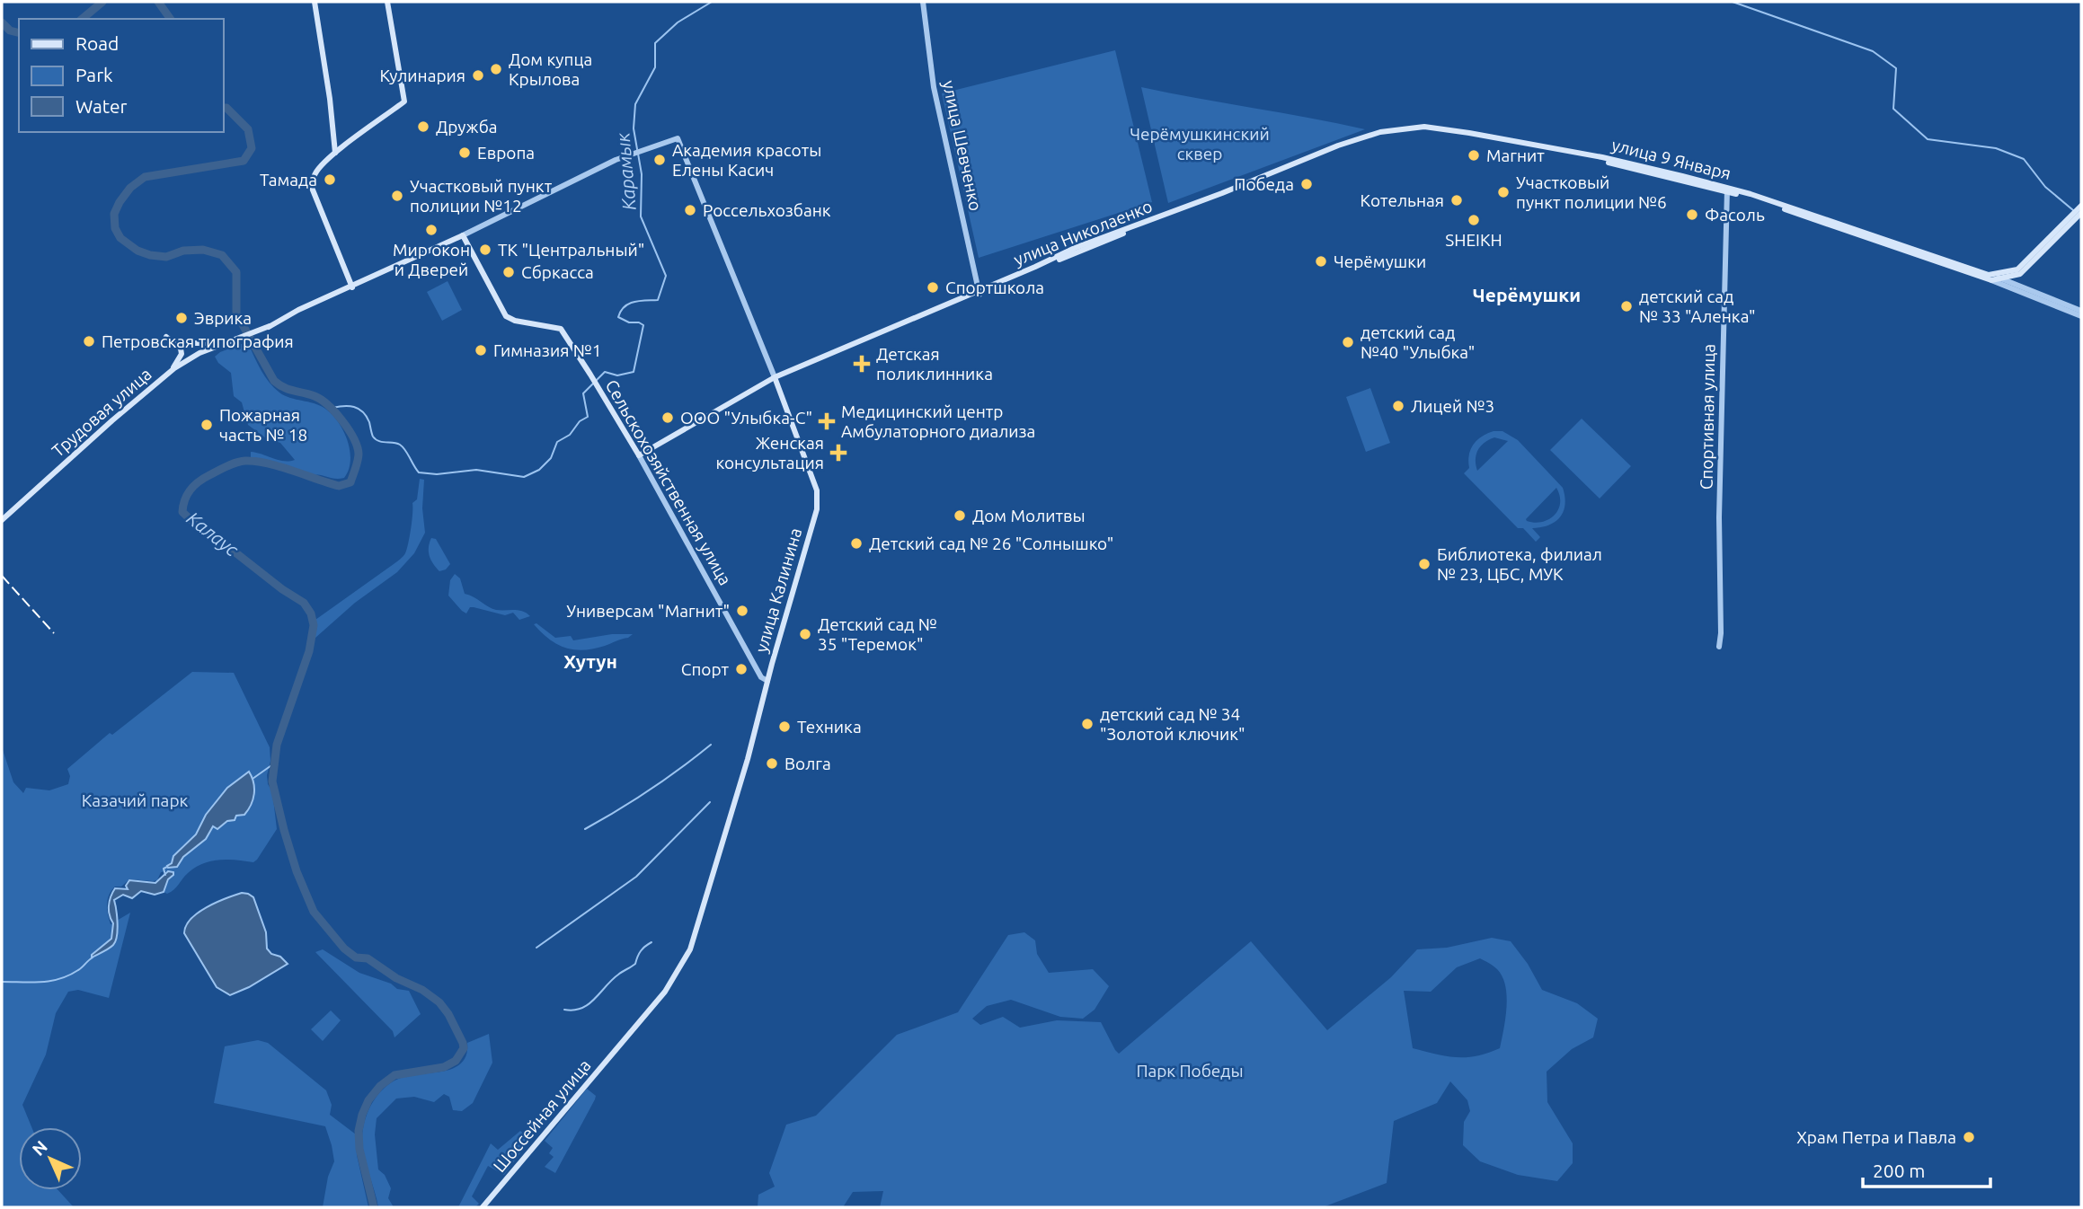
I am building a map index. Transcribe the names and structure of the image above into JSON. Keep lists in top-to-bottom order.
{
  "streets": {
    "main road": [
      "улица 9 Января",
      "улица Николаенко",
      "Трудовая улица",
      "Сельскохозяйственная улица",
      "улица Калинина",
      "Шоссейная улица"
    ],
    "street": ["улица Шевченко", "Спортивная улица"]
  },
  "crossings": [
    ["улица Шевченко", "улица Николаенко"],
    ["улица 9 Января", "улица Николаенко"],
    ["улица 9 Января", "Спортивная улица"],
    ["улица Николаенко", "Сельскохозяйственная улица"],
    ["улица Николаенко", "улица Калинина"],
    ["Трудовая улица", "Сельскохозяйственная улица"],
    ["Трудовая улица", "улица Калинина"],
    ["Сельскохозяйственная улица", "улица Калинина"],
    ["улица Калинина", "Шоссейная улица"]
  ],
  "districts": ["Черёмушки", "Хутун"],
  "water": ["Карамык", "Калаус"],
  "parks": ["Черёмушкинский сквер", "Казачий парк", "Парк Победы"],
  "places": {
    "other": [
      "Дом купца Крылова",
      "Кулинария",
      "Дружба",
      "Европа",
      "Магнит",
      "Академия красоты Елены Касич",
      "Тамада",
      "Победа",
      "Участковый пункт полиции №6",
      "Участковый пункт полиции №12",
      "Котельная",
      "Россельхозбанк",
      "Фасоль",
      "SHEIKH",
      "Мир окон и Дверей",
      "ТК \"Центральный\"",
      "Черёмушки",
      "Сбркасса",
      "Спортшкола",
      "детский сад № 33 \"Аленка\"",
      "Эврика",
      "Петровская типография",
      "детский сад №40 \"Улыбка\"",
      "Гимназия №1",
      "Лицей №3",
      "ООО \"Улыбка-С\"",
      "Пожарная часть № 18",
      "Дом Молитвы",
      "Детский сад № 26 \"Солнышко\"",
      "Библиотека, филиал № 23, ЦБС, МУК",
      "Универсам \"Магнит\"",
      "Детский сад № 35 \"Теремок\"",
      "Спорт",
      "детский сад № 34 \"Золотой ключик\"",
      "Техника",
      "Волга",
      "Храм Петра и Павла"
    ],
    "health": ["Детская поликлинника", "Медицинский центр Амбулаторного диализа", "Женская консультация"]
  },
  "legend": ["Road", "Park", "Water"],
  "scale_bar": "200 m",
  "north": "top left"
}
